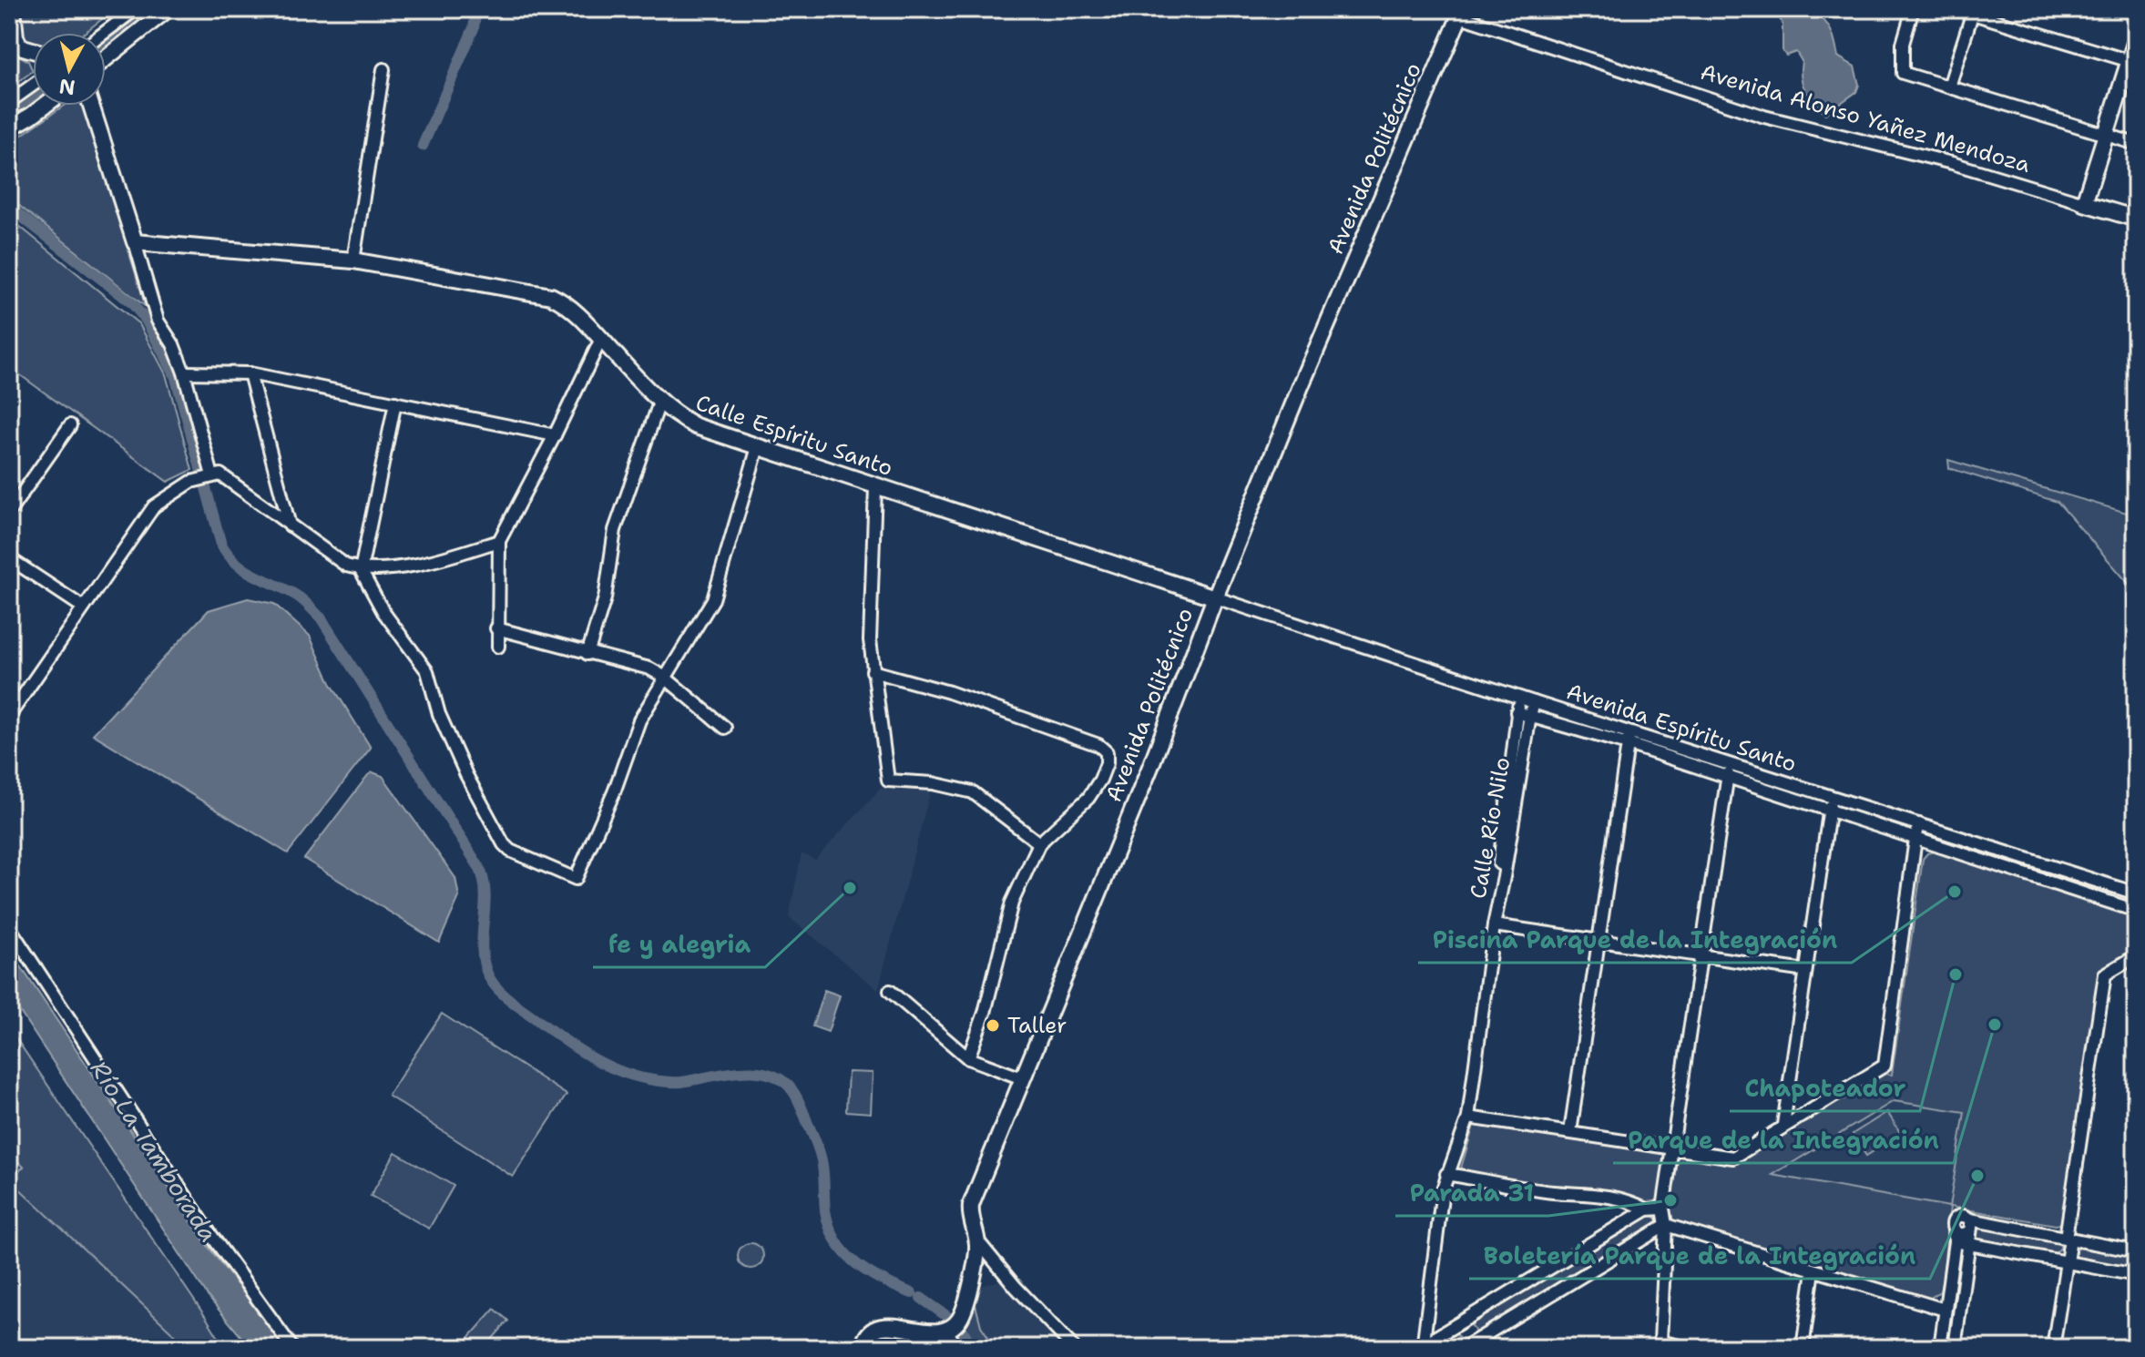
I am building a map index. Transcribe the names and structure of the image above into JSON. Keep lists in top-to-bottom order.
{
  "streets": {
    "main road": ["Avenida Alonso Yañez Mendoza", "Avenida Politécnico", "Calle Espíritu Santo"],
    "street": ["Avenida Espíritu Santo", "Calle Río Nilo"]
  },
  "crossings": [
    ["Avenida Alonso Yañez Mendoza", "Avenida Politécnico"],
    ["Avenida Politécnico", "Calle Espíritu Santo"],
    ["Avenida Politécnico", "Avenida Espíritu Santo"],
    ["Calle Espíritu Santo", "Avenida Espíritu Santo"],
    ["Avenida Espíritu Santo", "Calle Río Nilo"]
  ],
  "water": ["Río La Tamborada"],
  "places": [
    "fe y alegria",
    "Piscina Parque de la Integración",
    "Chapoteador",
    "Parque de la Integración",
    "Taller",
    "Boletería Parque de la Integración",
    "Parada 31"
  ],
  "north": "bottom"
}
